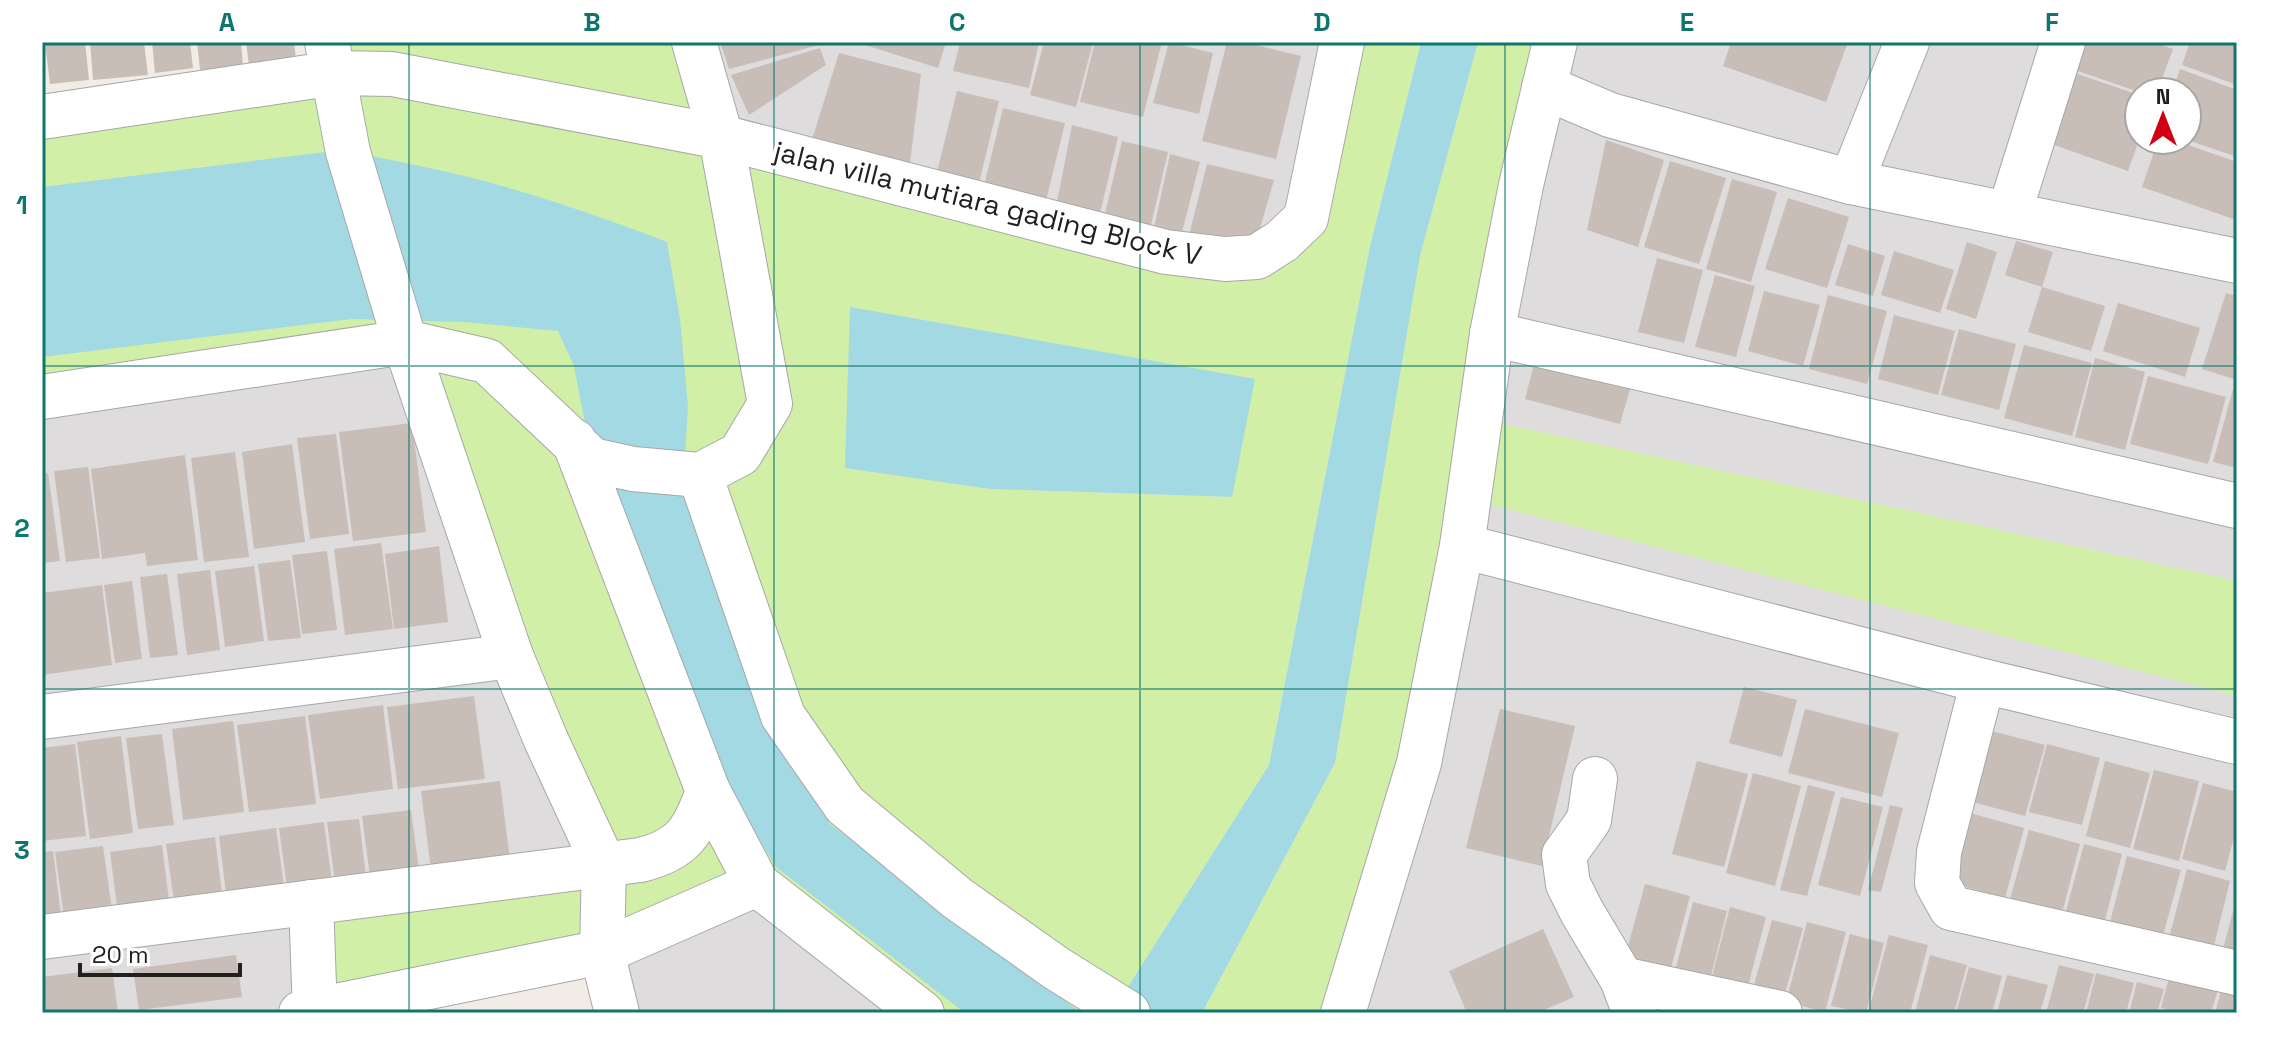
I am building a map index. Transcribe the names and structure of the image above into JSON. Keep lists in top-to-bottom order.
{
  "streets": {
    "street": ["jalan villa mutiara gading Block V"]
  },
  "scale_bar": "20 m",
  "north": "top",
  "grid": {
    "columns": [
      "A",
      "B",
      "C",
      "D",
      "E",
      "F"
    ],
    "rows": ["1", "2", "3"]
  }
}
